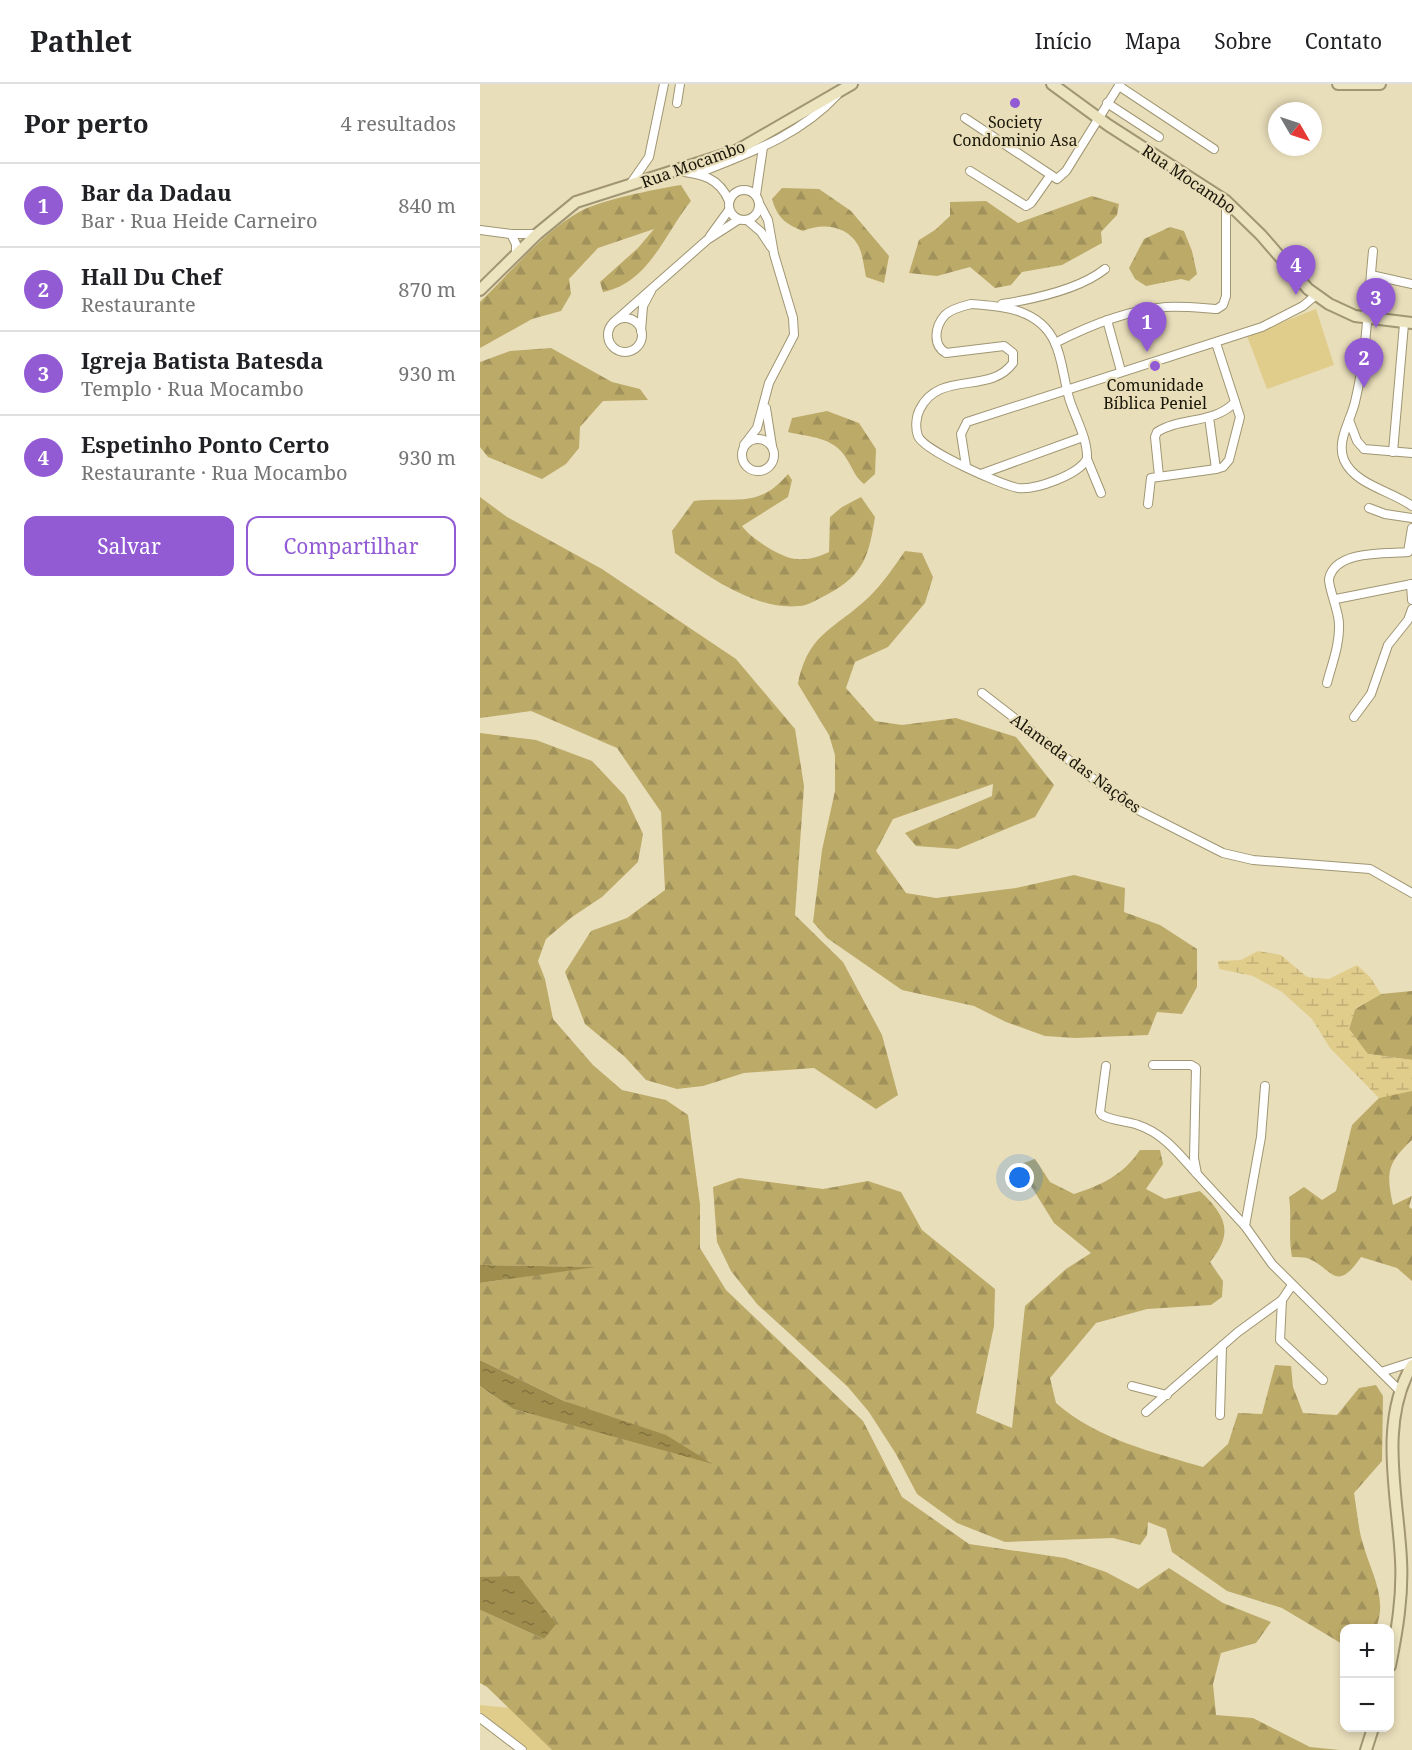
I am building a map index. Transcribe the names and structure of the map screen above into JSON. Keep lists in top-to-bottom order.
{
  "streets": {
    "main road": ["Rua Mocambo"],
    "street": ["Alameda das Nações"]
  },
  "places": ["Society Condominio Asa", "Comunidade Bíblica Peniel"],
  "north": "bottom right",
  "page": {
    "header": "Pathlet",
    "nav": [
      "Início",
      "Mapa",
      "Sobre",
      "Contato"
    ],
    "heading": ["Por perto", "4 resultados"],
    "list": [
      {
        "mark": "1",
        "name": "Bar da Dadau",
        "note": "Bar · Rua Heide Carneiro",
        "value": "840 m"
      },
      {
        "mark": "2",
        "name": "Hall Du Chef",
        "note": "Restaurante",
        "value": "870 m"
      },
      {
        "mark": "3",
        "name": "Igreja Batista Batesda",
        "note": "Templo · Rua Mocambo",
        "value": "930 m"
      },
      {
        "mark": "4",
        "name": "Espetinho Ponto Certo",
        "note": "Restaurante · Rua Mocambo",
        "value": "930 m"
      }
    ],
    "pins": [
      "4",
      "3",
      "1",
      "2"
    ],
    "buttons": ["Salvar", "Compartilhar"],
    "map_buttons": ["+", "−"]
  }
}
